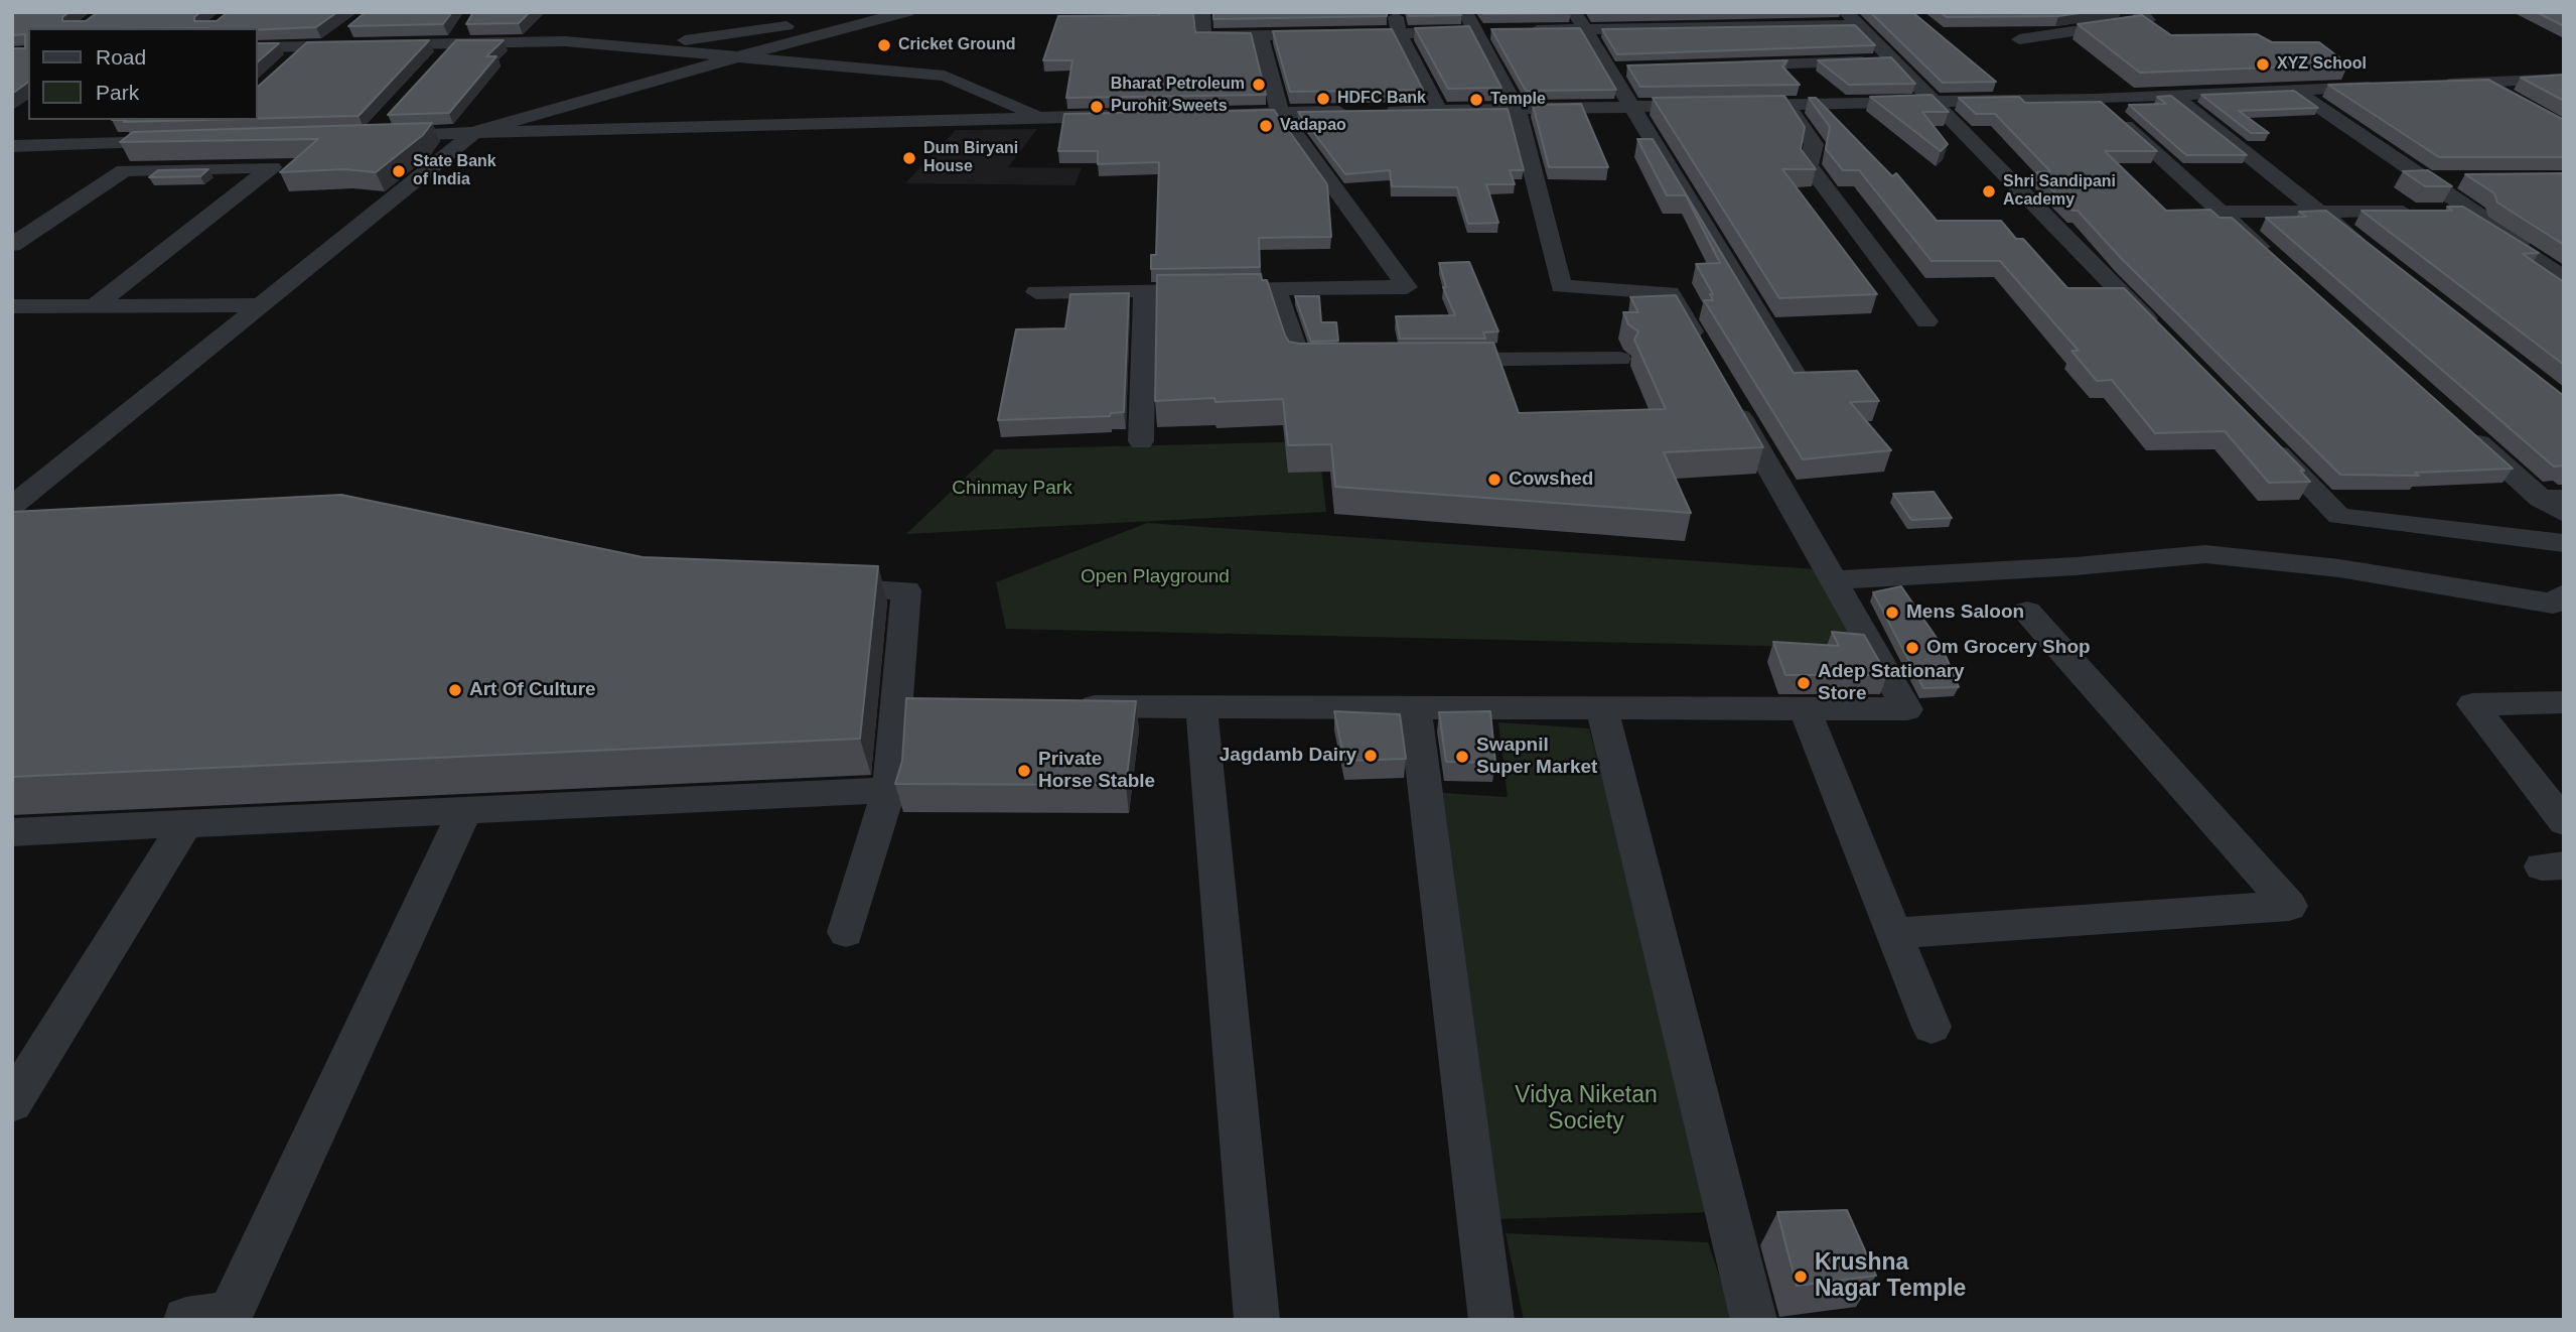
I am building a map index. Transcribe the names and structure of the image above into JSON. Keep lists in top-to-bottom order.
{
  "parks": ["Chinmay Park", "Open Playground", "Vidya Niketan Society"],
  "places": [
    "Cricket Ground",
    "XYZ School",
    "Bharat Petroleum",
    "HDFC Bank",
    "Temple",
    "Purohit Sweets",
    "Vadapao",
    "Dum Biryani House",
    "State Bank of India",
    "Shri Sandipani Academy",
    "Cowshed",
    "Mens Saloon",
    "Om Grocery Shop",
    "Adep Stationary Store",
    "Art Of Culture",
    "Jagdamb Dairy",
    "Swapnil Super Market",
    "Private Horse Stable",
    "Krushna Nagar Temple"
  ],
  "legend": ["Road", "Park"]
}
